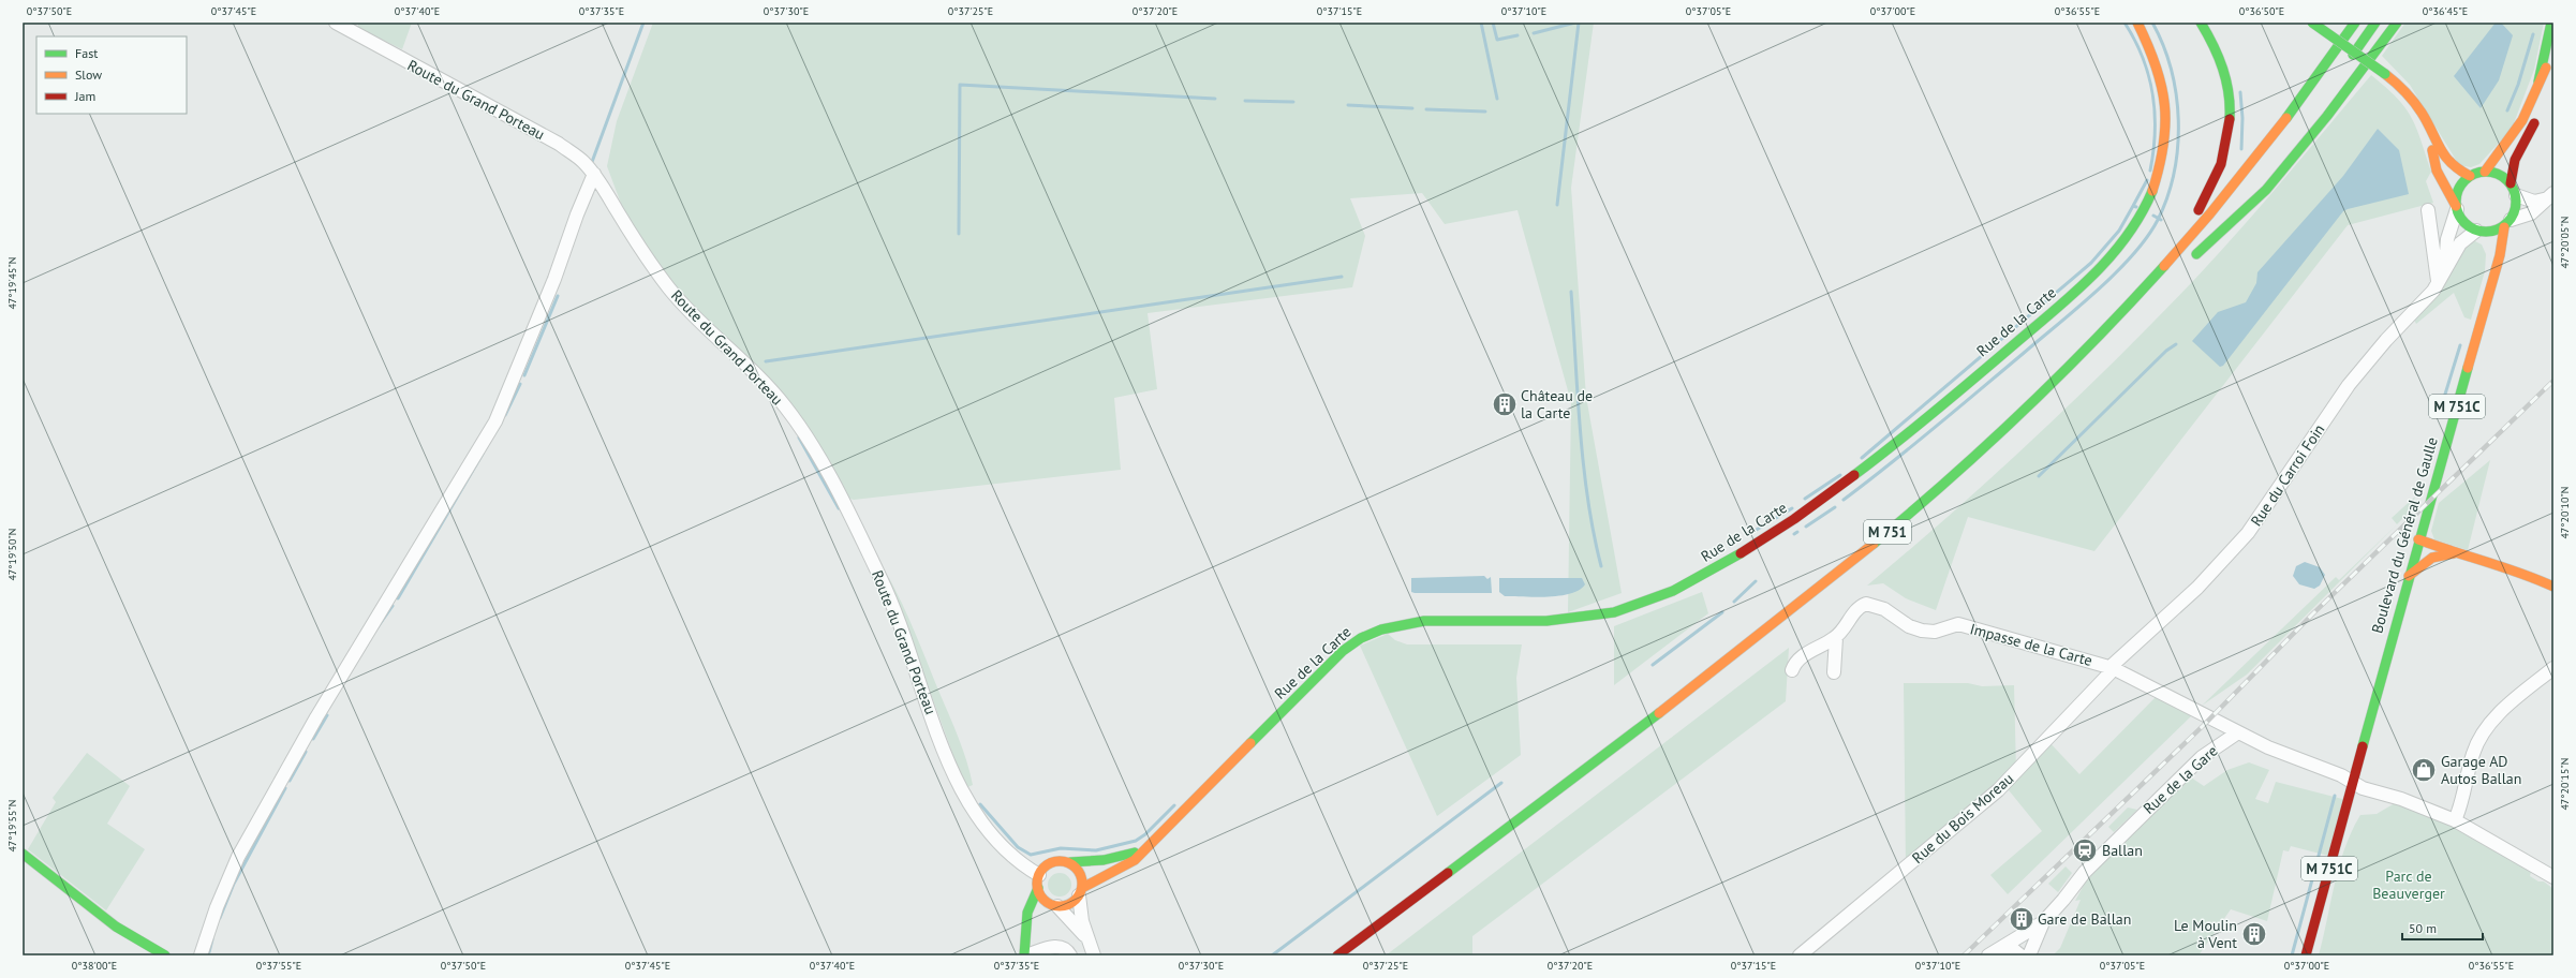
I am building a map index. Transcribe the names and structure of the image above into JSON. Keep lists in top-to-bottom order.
{
  "streets": {
    "main road": [
      "Rue de la Carte",
      "M 751C",
      "M 751",
      "Boulevard du Général de Gaulle"
    ],
    "street": [
      "Route du Grand Porteau",
      "Rue du Carroi Foin",
      "Impasse de la Carte",
      "Rue de la Gare",
      "Rue du Bois Moreau"
    ]
  },
  "crossings": [
    ["Route du Grand Porteau", "Rue de la Carte"],
    ["M 751C", "Rue du Carroi Foin"],
    ["M 751C", "Boulevard du Général de Gaulle"],
    ["Rue du Carroi Foin", "Boulevard du Général de Gaulle"],
    ["Rue du Carroi Foin", "Impasse de la Carte"],
    ["Rue du Carroi Foin", "Rue du Bois Moreau"],
    ["Impasse de la Carte", "Rue de la Gare"],
    ["Impasse de la Carte", "Rue du Bois Moreau"]
  ],
  "parks": ["Parc de Beauverger"],
  "places": {
    "building": ["Château de la Carte", "Gare de Ballan", "Le Moulin à Vent"],
    "shop": ["Garage AD Autos Ballan"],
    "station": ["Ballan"]
  },
  "legend": ["Fast", "Slow", "Jam"],
  "scale_bar": "50 m",
  "coordinates": [
    "0°37'50\"E",
    "0°37'45\"E",
    "0°37'40\"E",
    "0°37'35\"E",
    "0°37'30\"E",
    "0°37'25\"E",
    "0°37'20\"E",
    "0°37'15\"E",
    "0°37'10\"E",
    "0°37'05\"E",
    "0°37'00\"E",
    "0°36'55\"E",
    "0°36'50\"E",
    "0°36'45\"E",
    "47°20'05\"N",
    "47°19'45\"N",
    "47°20'10\"N",
    "47°19'50\"N",
    "47°20'15\"N",
    "47°19'55\"N",
    "0°38'00\"E",
    "0°37'55\"E"
  ]
}
